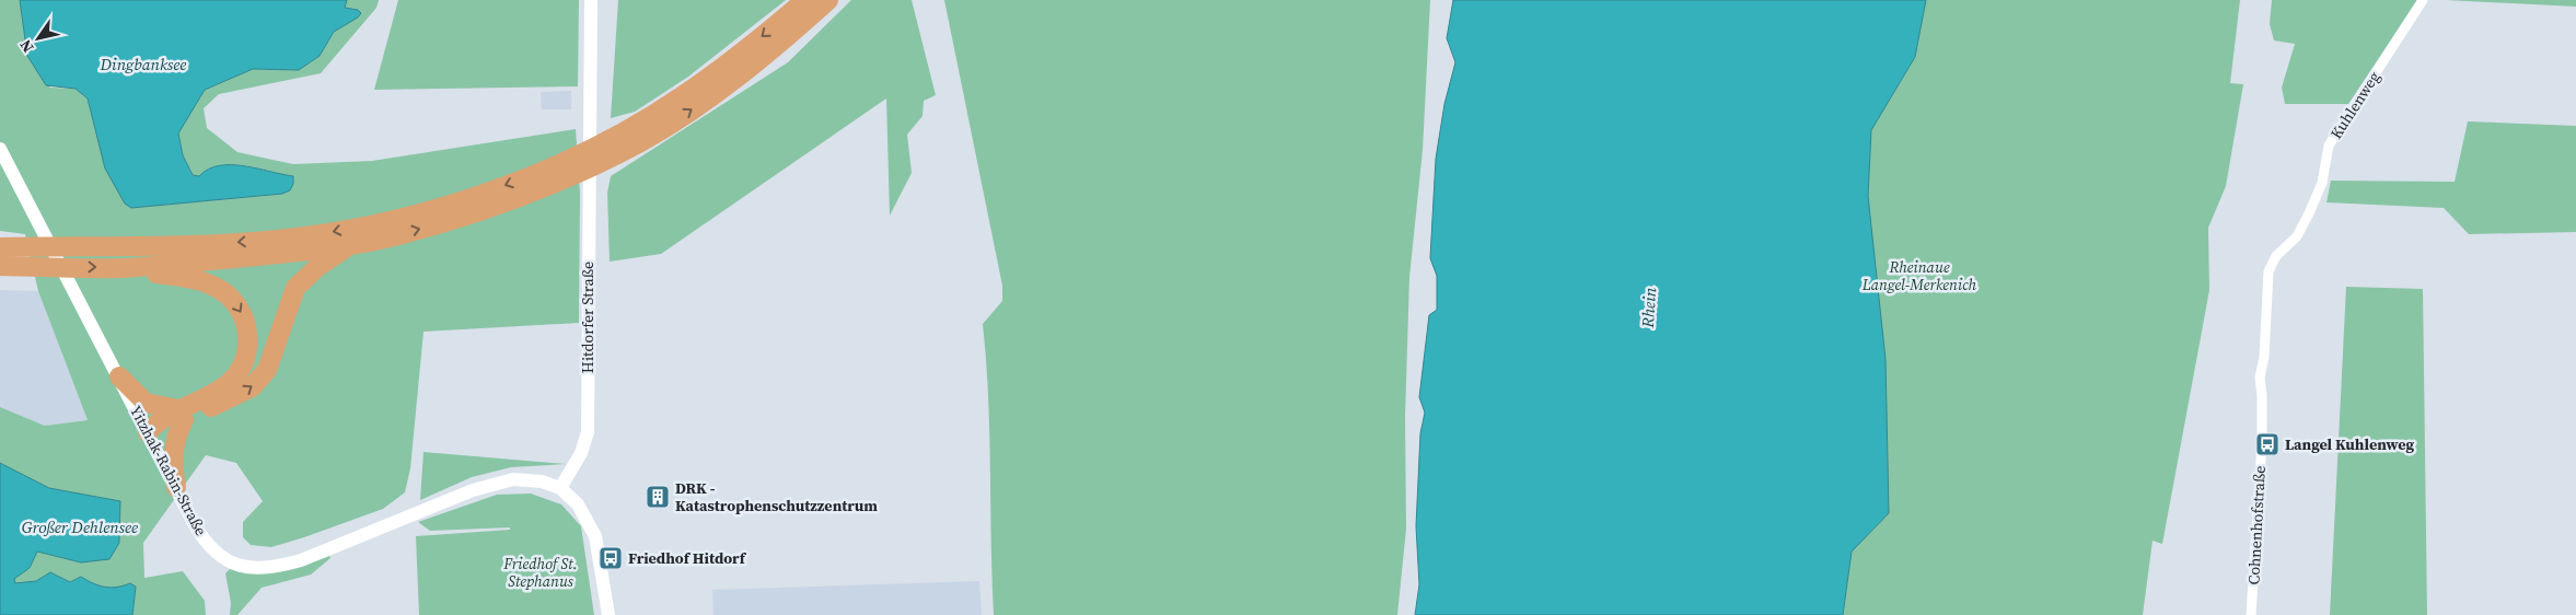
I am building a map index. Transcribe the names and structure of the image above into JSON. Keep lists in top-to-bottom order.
{
  "streets": {
    "street": [
      "Kuhlenweg",
      "Hitdorfer Straße",
      "Yitzhak-Rabin-Straße",
      "Cohnenhofstraße"
    ]
  },
  "crossings": [
    ["Kuhlenweg", "Cohnenhofstraße"],
    ["Hitdorfer Straße", "Yitzhak-Rabin-Straße"]
  ],
  "water": ["Dingbanksee", "Rhein", "Großer Dehlensee"],
  "parks": ["Rheinaue Langel-Merkenich", "Friedhof St. Stephanus"],
  "places": {
    "bus stop": ["Langel Kuhlenweg", "Friedhof Hitdorf"],
    "building": ["DRK - Katastrophenschutzzentrum"]
  },
  "north": "bottom left"
}
